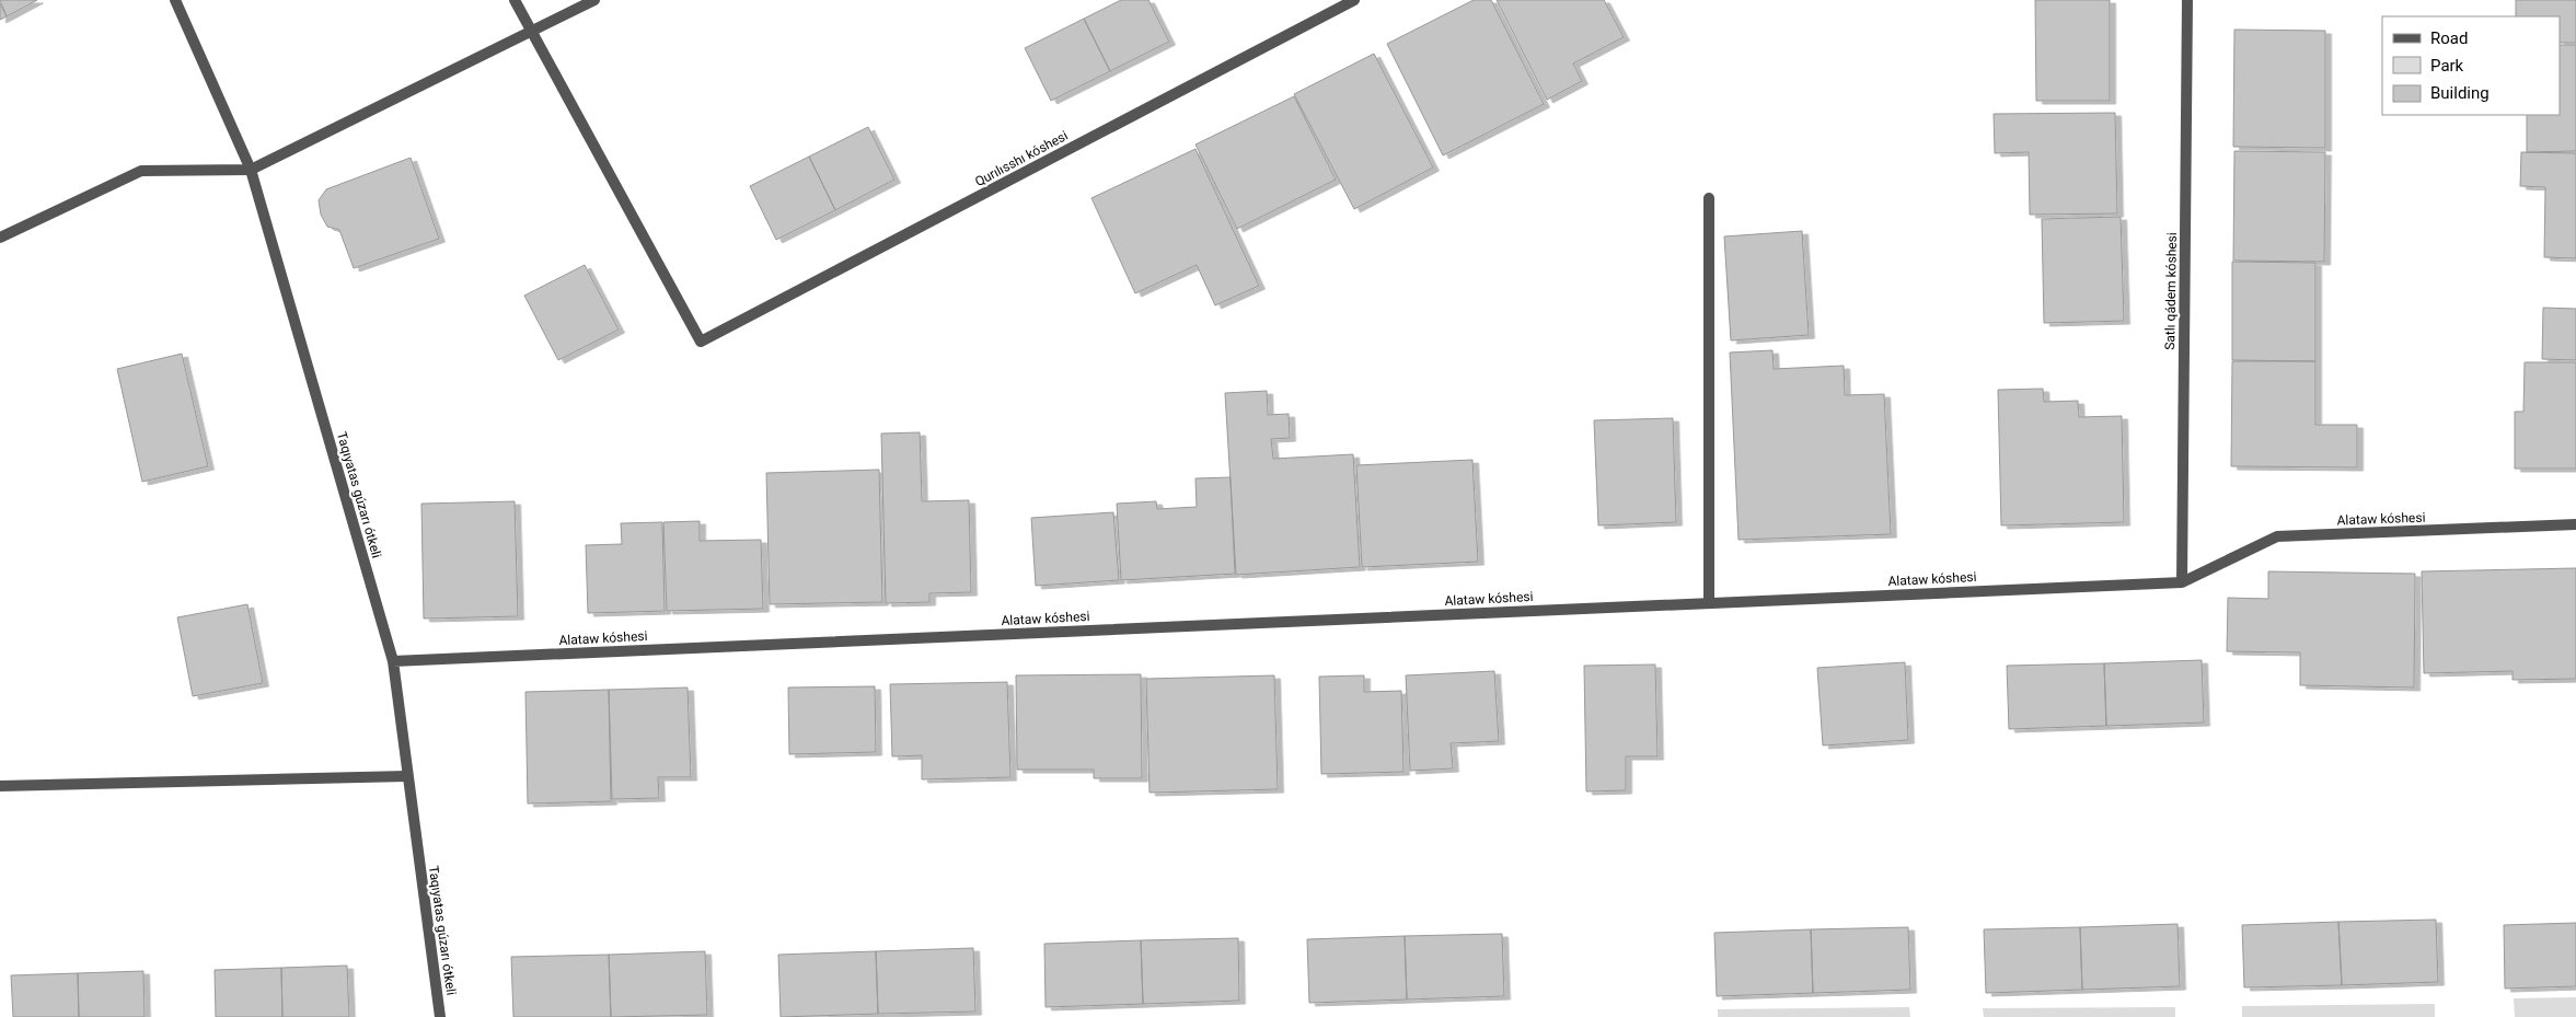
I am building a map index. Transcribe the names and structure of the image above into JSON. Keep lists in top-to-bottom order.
{
  "streets": {
    "street": [
      "Qurılısshı kóshesi",
      "Satlı qádem kóshesi",
      "Taqıyatas gúzarı ótkeli",
      "Alataw kóshesi"
    ]
  },
  "crossings": [
    ["Satlı qádem kóshesi", "Alataw kóshesi"],
    ["Taqıyatas gúzarı ótkeli", "Alataw kóshesi"]
  ],
  "legend": ["Road", "Park", "Building"]
}
